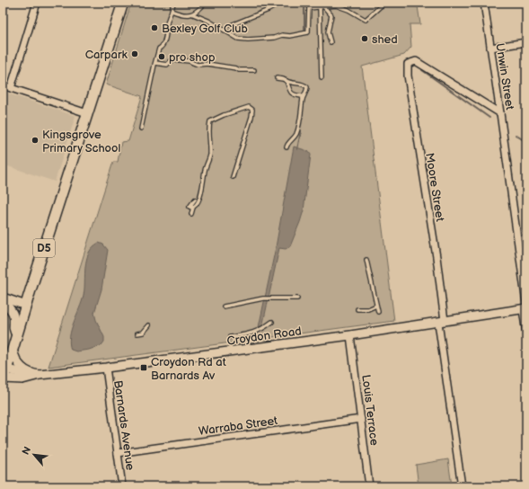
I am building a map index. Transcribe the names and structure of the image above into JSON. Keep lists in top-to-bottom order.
{
  "streets": {
    "main road": ["D5", "Croydon Road"],
    "street": [
      "Unwin Street",
      "Moore Street",
      "Louis Terrace",
      "Barnards Avenue",
      "Warraba Street"
    ]
  },
  "crossings": [
    ["Unwin Street", "Moore Street"],
    ["Unwin Street", "Croydon Road"],
    ["Moore Street", "Croydon Road"],
    ["D5", "Croydon Road"],
    ["Croydon Road", "Louis Terrace"],
    ["Croydon Road", "Barnards Avenue"],
    ["Louis Terrace", "Warraba Street"],
    ["Barnards Avenue", "Warraba Street"]
  ],
  "places": {
    "other": [
      "Bexley Golf Club",
      "shed",
      "Carpark",
      "pro shop",
      "Kingsgrove Primary School"
    ],
    "transit": ["Croydon Rd at Barnards Av"]
  },
  "north": "top left"
}
